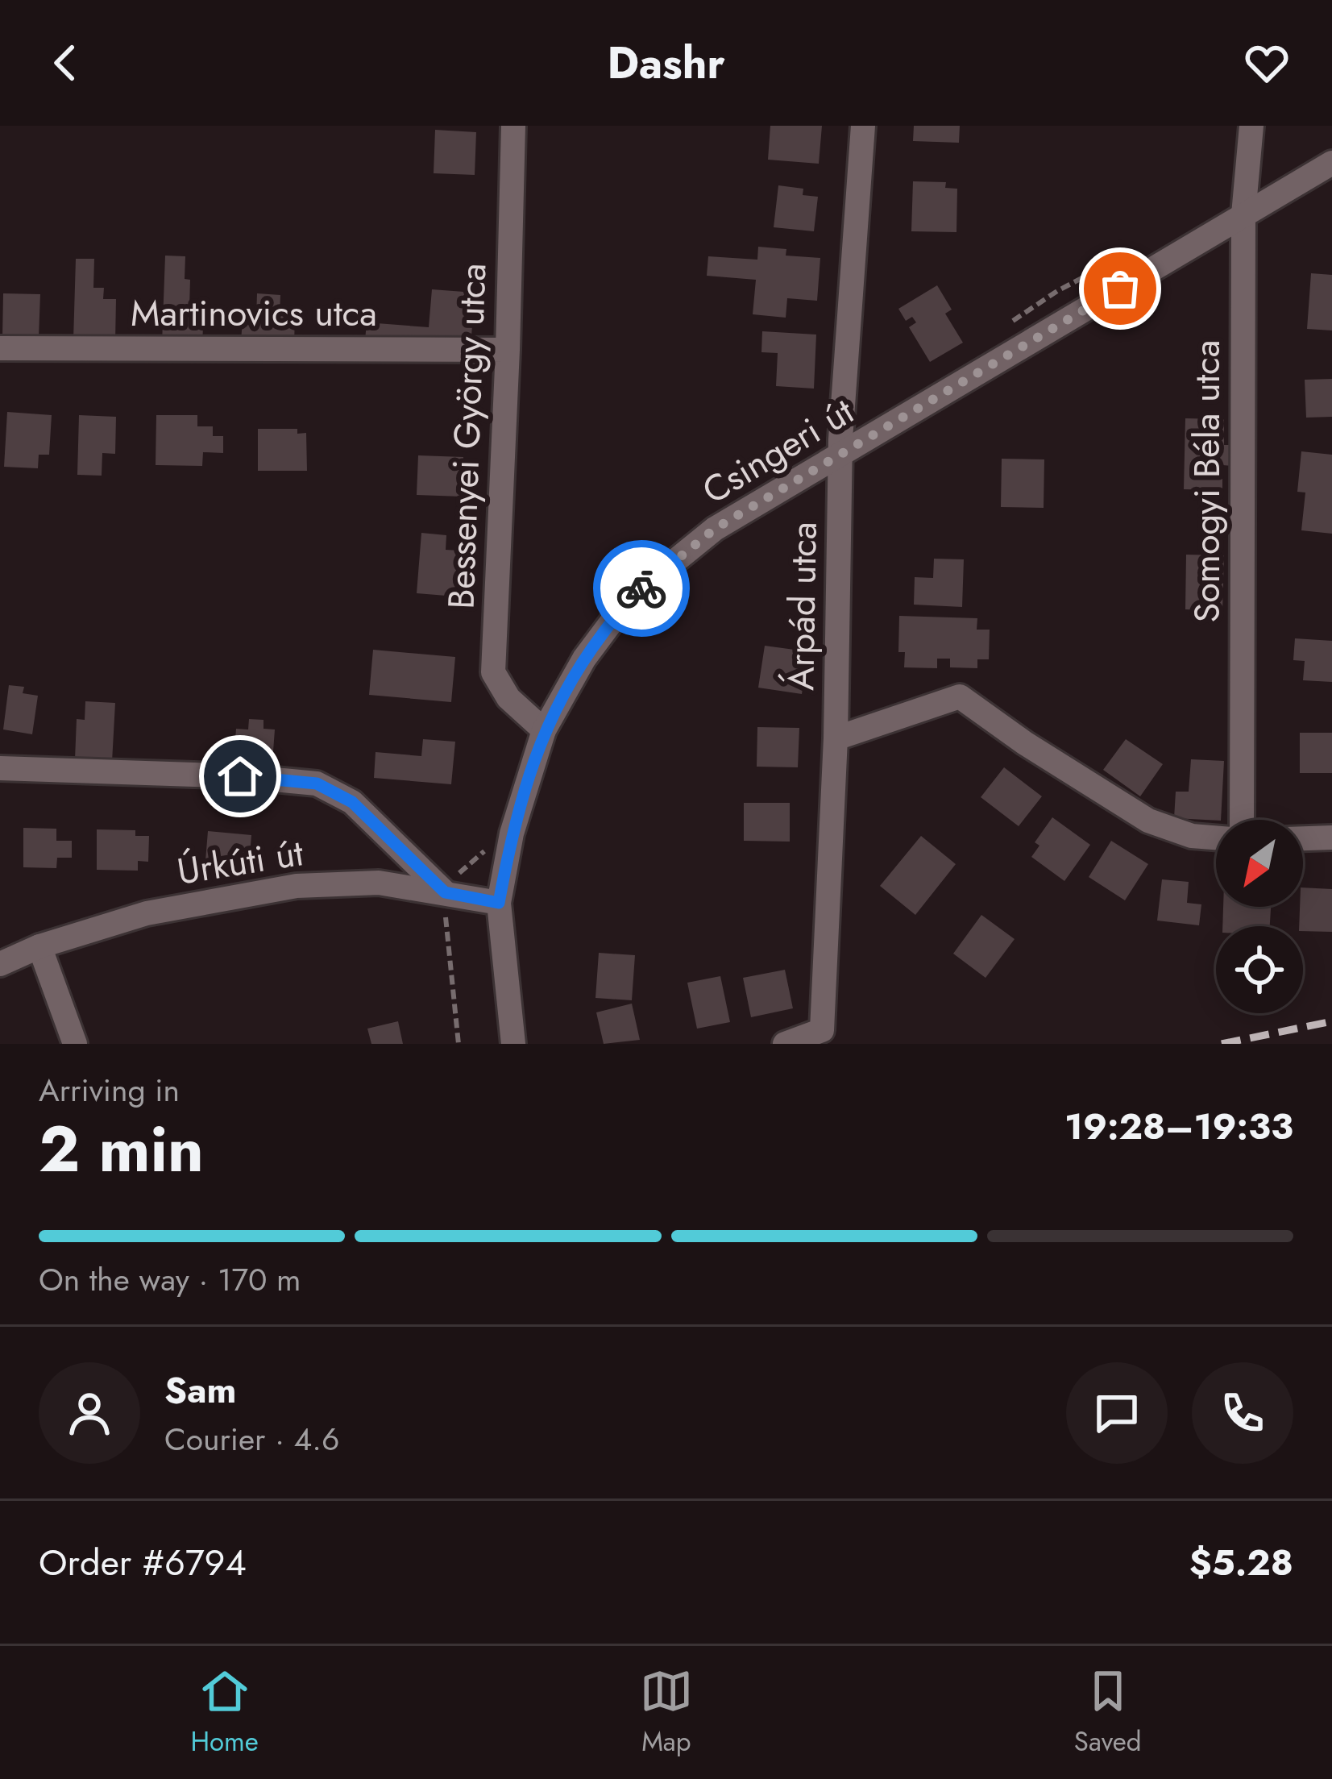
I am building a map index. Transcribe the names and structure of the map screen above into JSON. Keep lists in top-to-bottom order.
{
  "streets": {
    "street": [
      "Martinovics utca",
      "Bessenyei György utca",
      "Csingeri út",
      "Somogyi Béla utca",
      "Árpád utca",
      "Úrkúti út"
    ]
  },
  "crossings": [
    ["Martinovics utca", "Bessenyei György utca"],
    ["Bessenyei György utca", "Csingeri út"],
    ["Csingeri út", "Somogyi Béla utca"],
    ["Csingeri út", "Árpád utca"],
    ["Csingeri út", "Úrkúti út"]
  ],
  "north": "bottom left",
  "page": {
    "header": "Dashr",
    "heading": ["2 min", "Arriving in", "19:28–19:33"],
    "panel": [
      "Sam",
      "Courier · 4.6",
      "Order #6794",
      "$5.28"
    ],
    "bar": "On the way · 170 m",
    "tabs": ["Home", "Map", "Saved"]
  }
}
